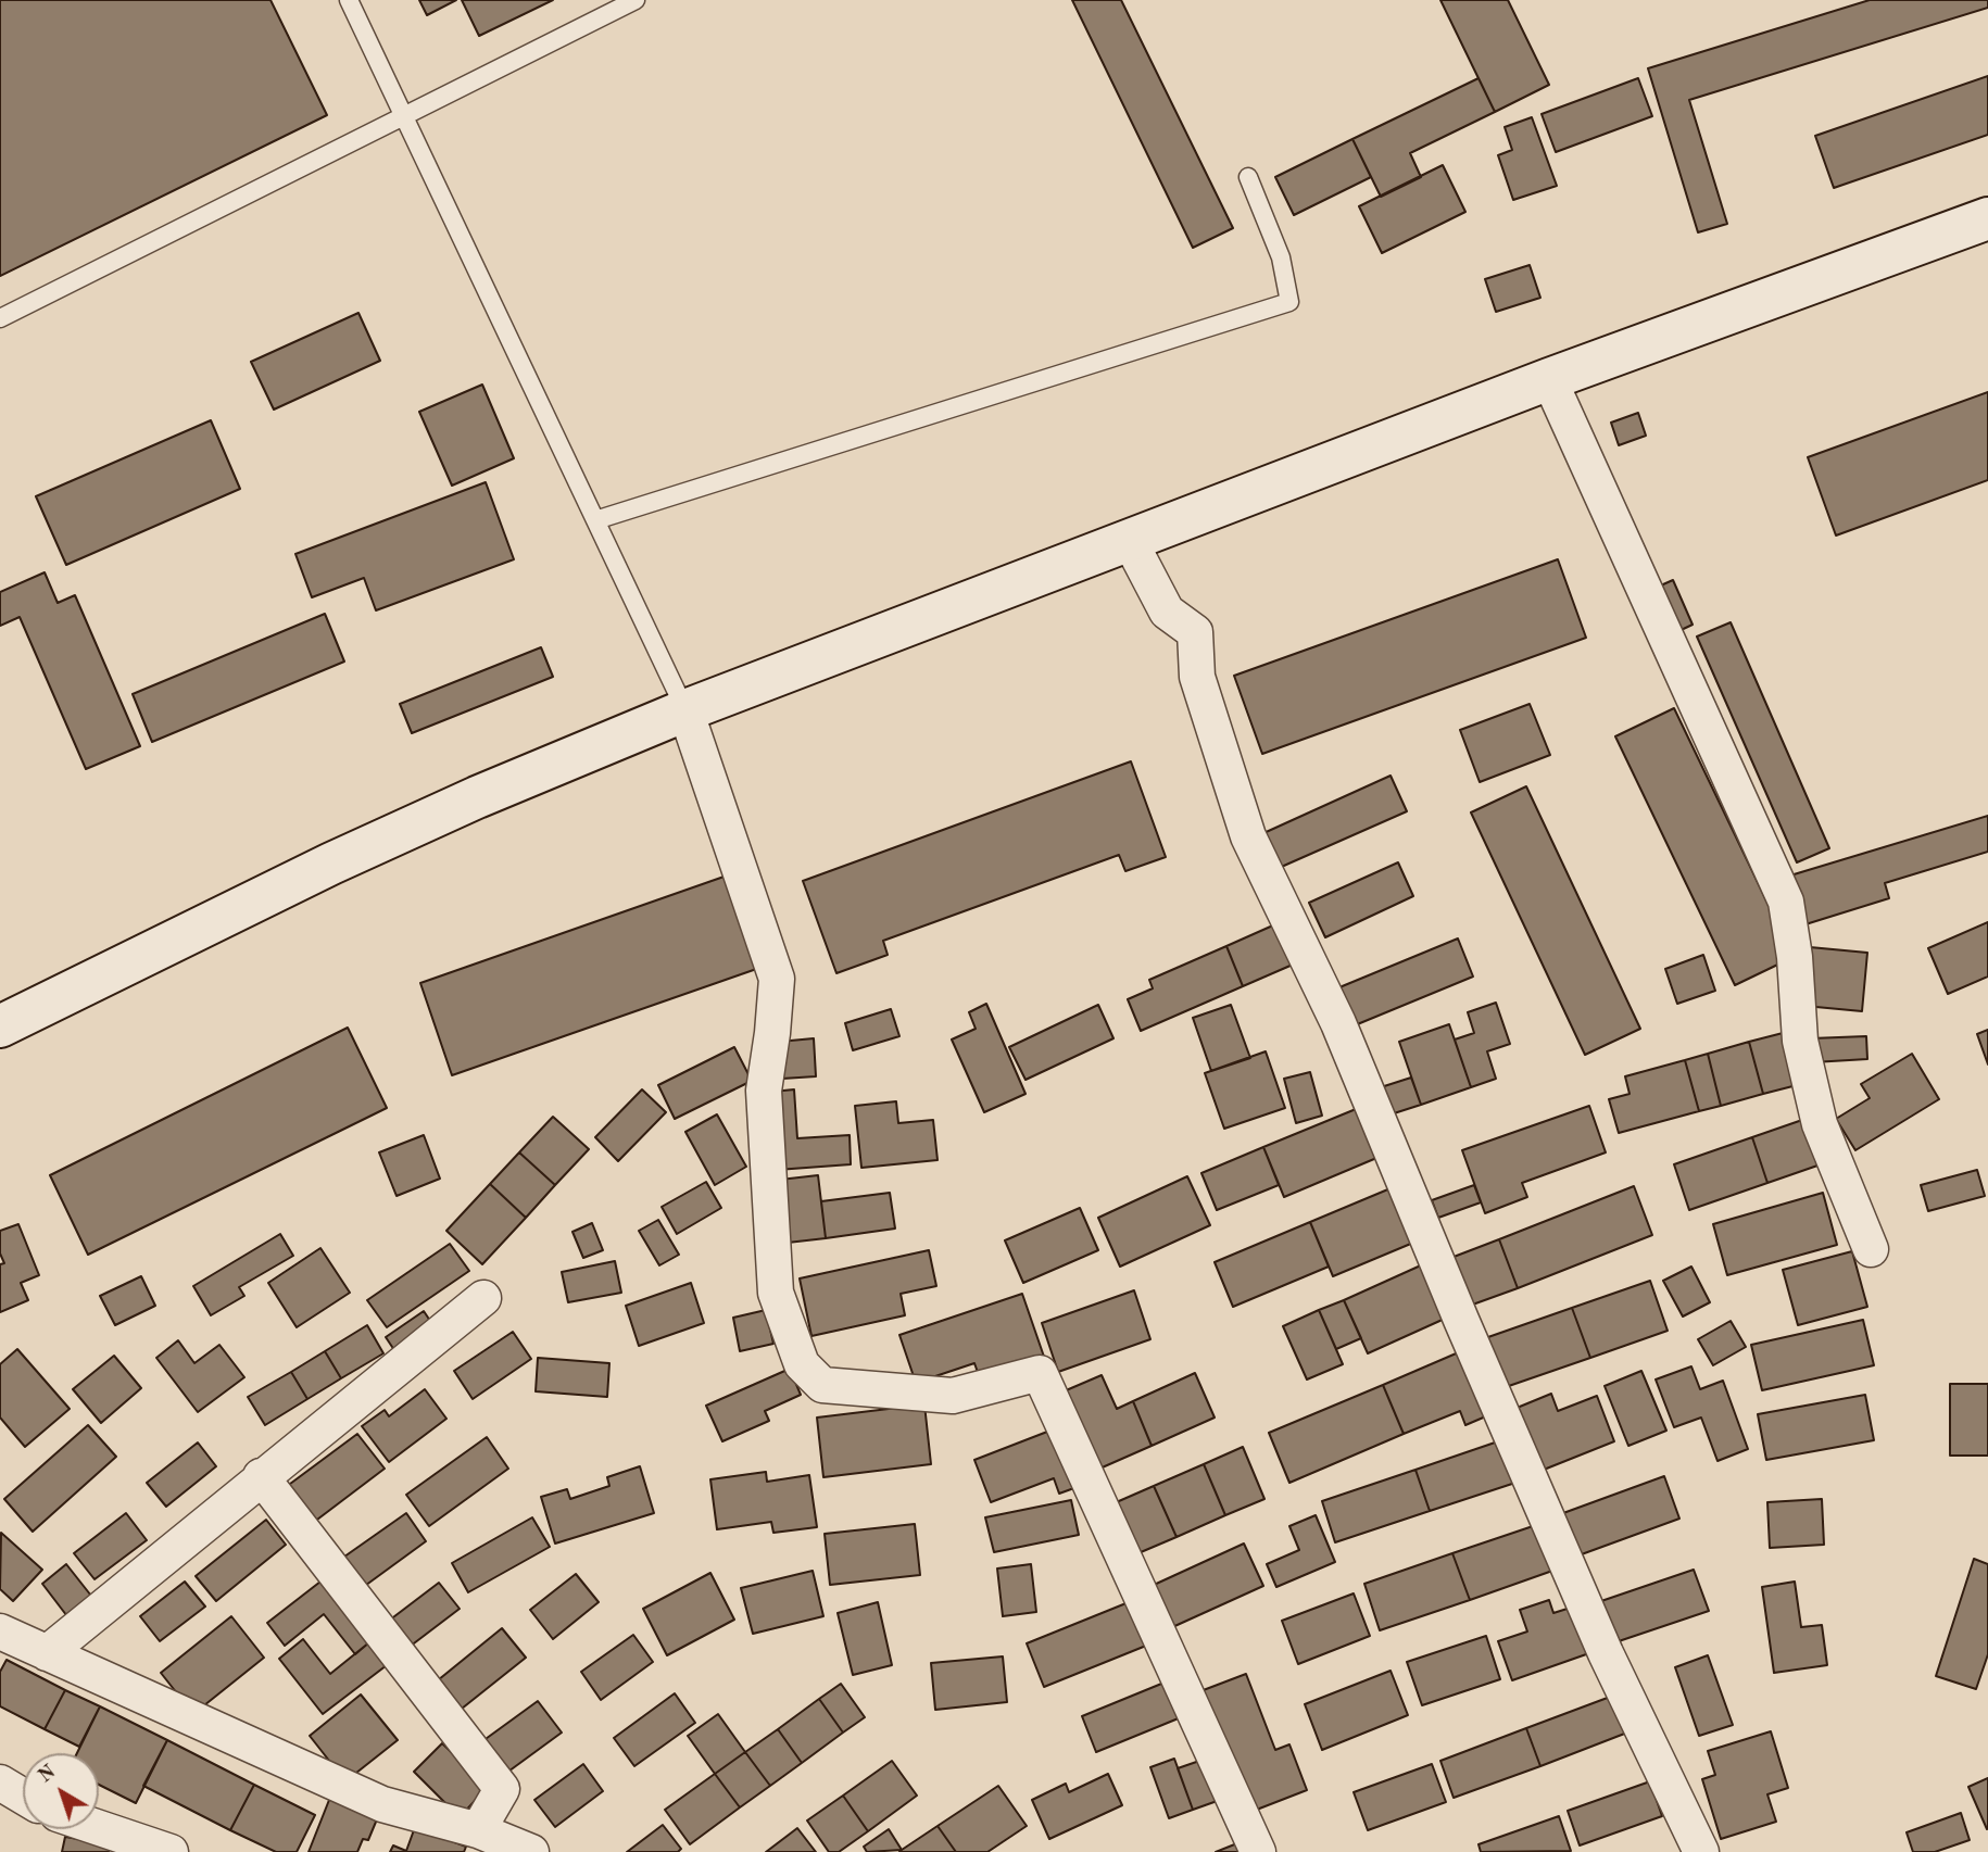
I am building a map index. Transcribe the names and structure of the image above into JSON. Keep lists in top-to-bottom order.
{
  "north": "top left"
}
